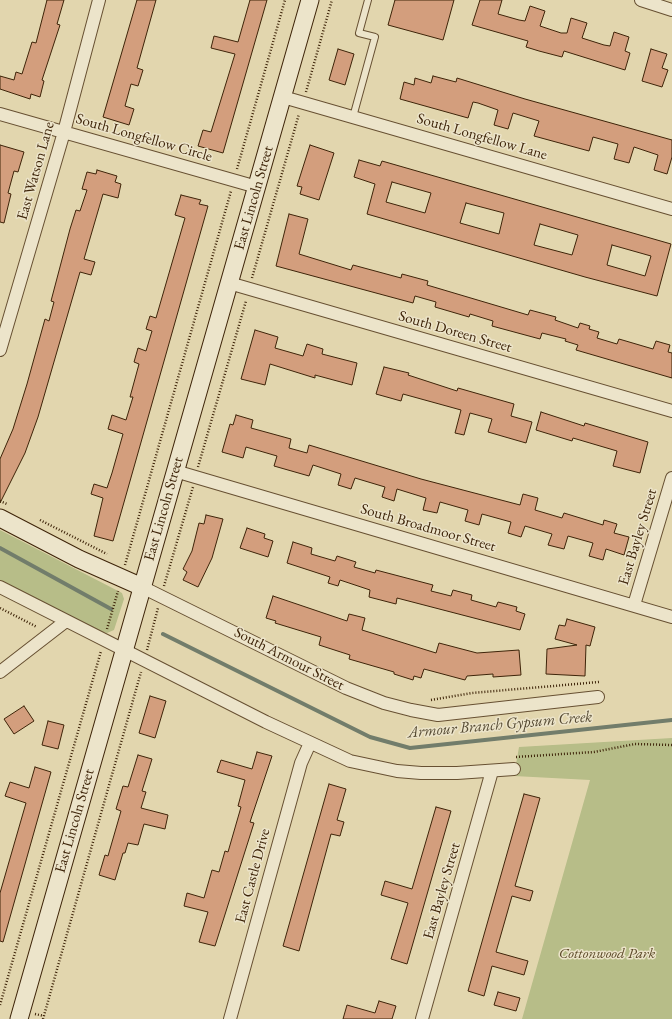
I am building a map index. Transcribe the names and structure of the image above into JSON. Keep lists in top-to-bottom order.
{
  "streets": {
    "street": [
      "South Longfellow Lane",
      "South Longfellow Circle",
      "East Watson Lane",
      "East Lincoln Street",
      "South Doreen Street",
      "South Broadmoor Street",
      "East Bayley Street",
      "South Armour Street",
      "East Castle Drive"
    ]
  },
  "crossings": [
    ["South Longfellow Lane", "East Lincoln Street"],
    ["South Longfellow Circle", "East Watson Lane"],
    ["South Longfellow Circle", "East Lincoln Street"],
    ["East Lincoln Street", "South Doreen Street"],
    ["East Lincoln Street", "South Broadmoor Street"],
    ["East Lincoln Street", "South Armour Street"],
    ["South Broadmoor Street", "East Bayley Street"]
  ],
  "water": ["Armour Branch Gypsum Creek"],
  "parks": ["Cottonwood Park"]
}
